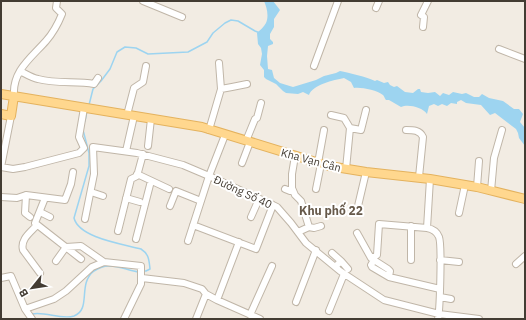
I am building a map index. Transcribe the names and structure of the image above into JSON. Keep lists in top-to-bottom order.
{
  "streets": {
    "main road": ["Kha Vạn Cân"],
    "street": ["Đường Số 40"]
  },
  "districts": ["Khu phố 22"],
  "north": "bottom left"
}
